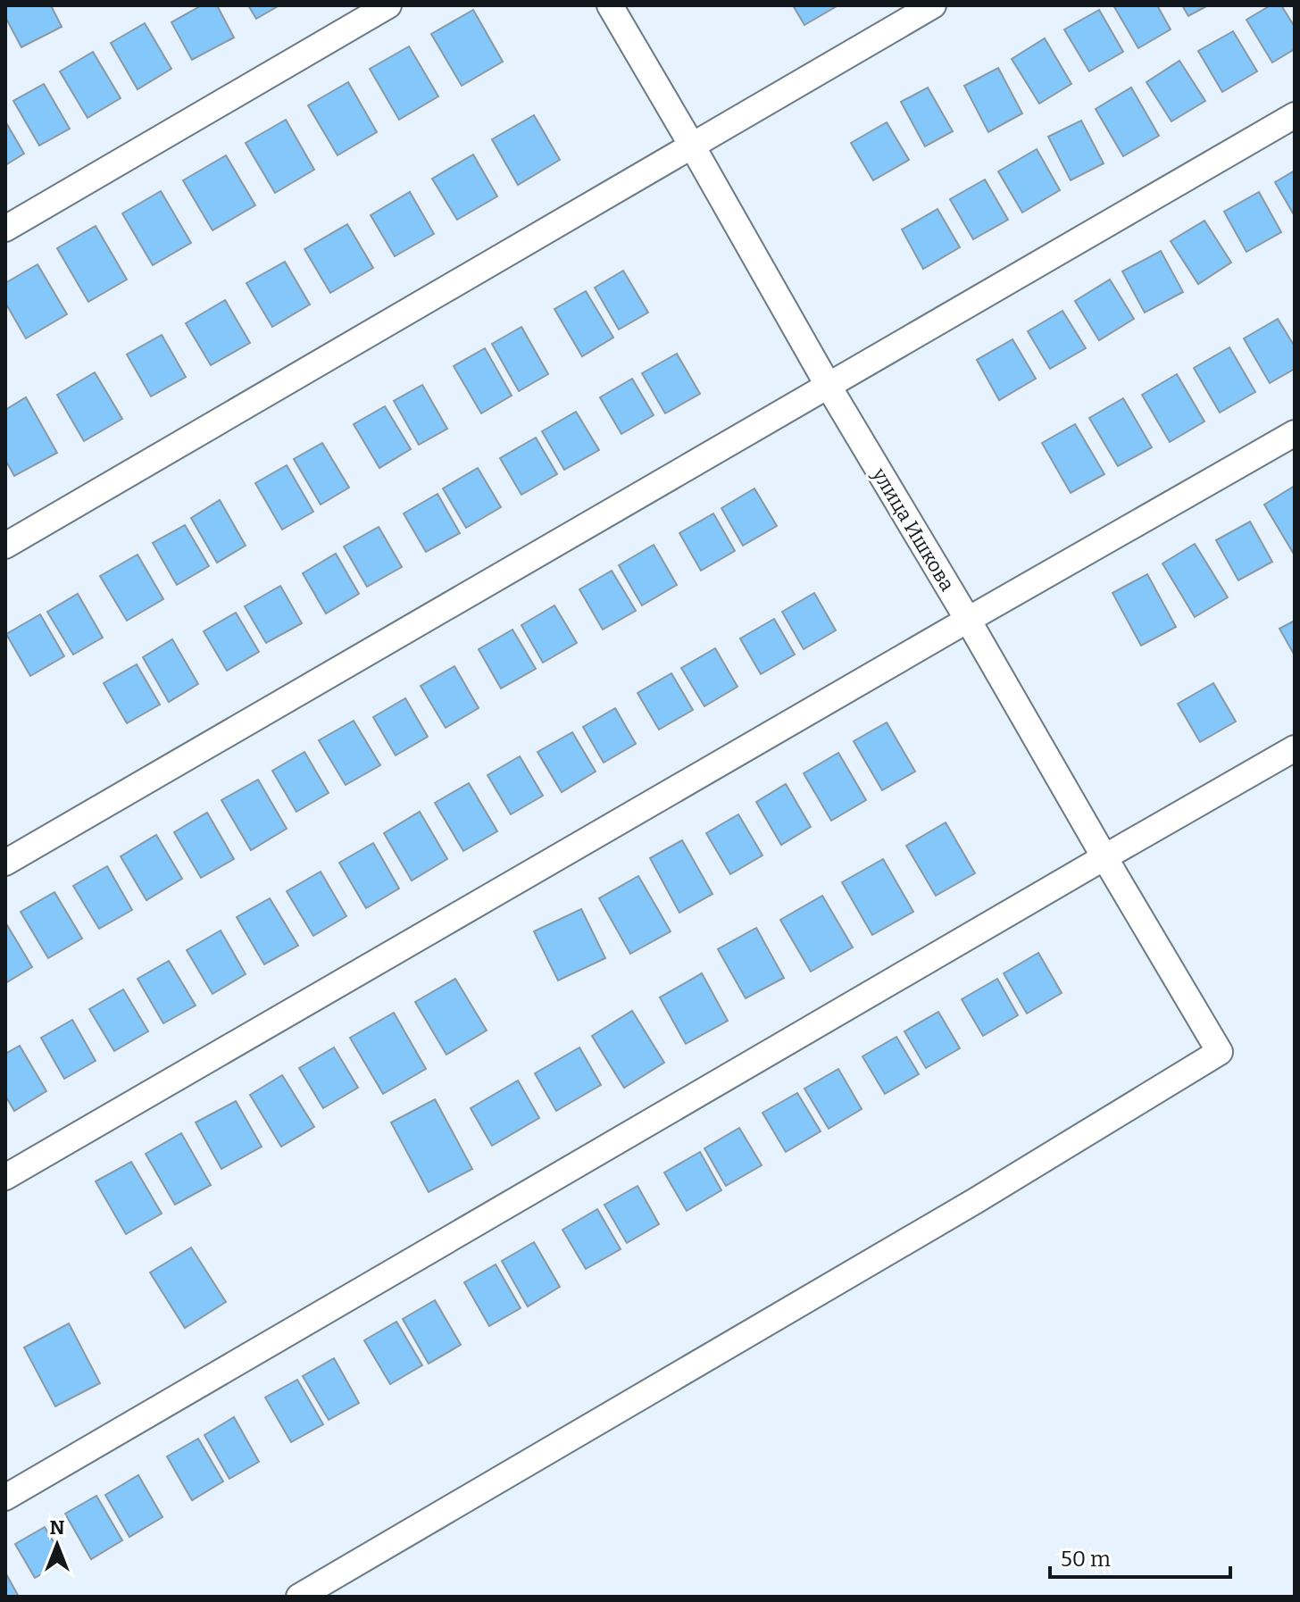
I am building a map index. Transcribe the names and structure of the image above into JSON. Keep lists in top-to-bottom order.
{
  "streets": {
    "street": ["улица Ишкова"]
  },
  "scale_bar": "50 m",
  "north": "top"
}
